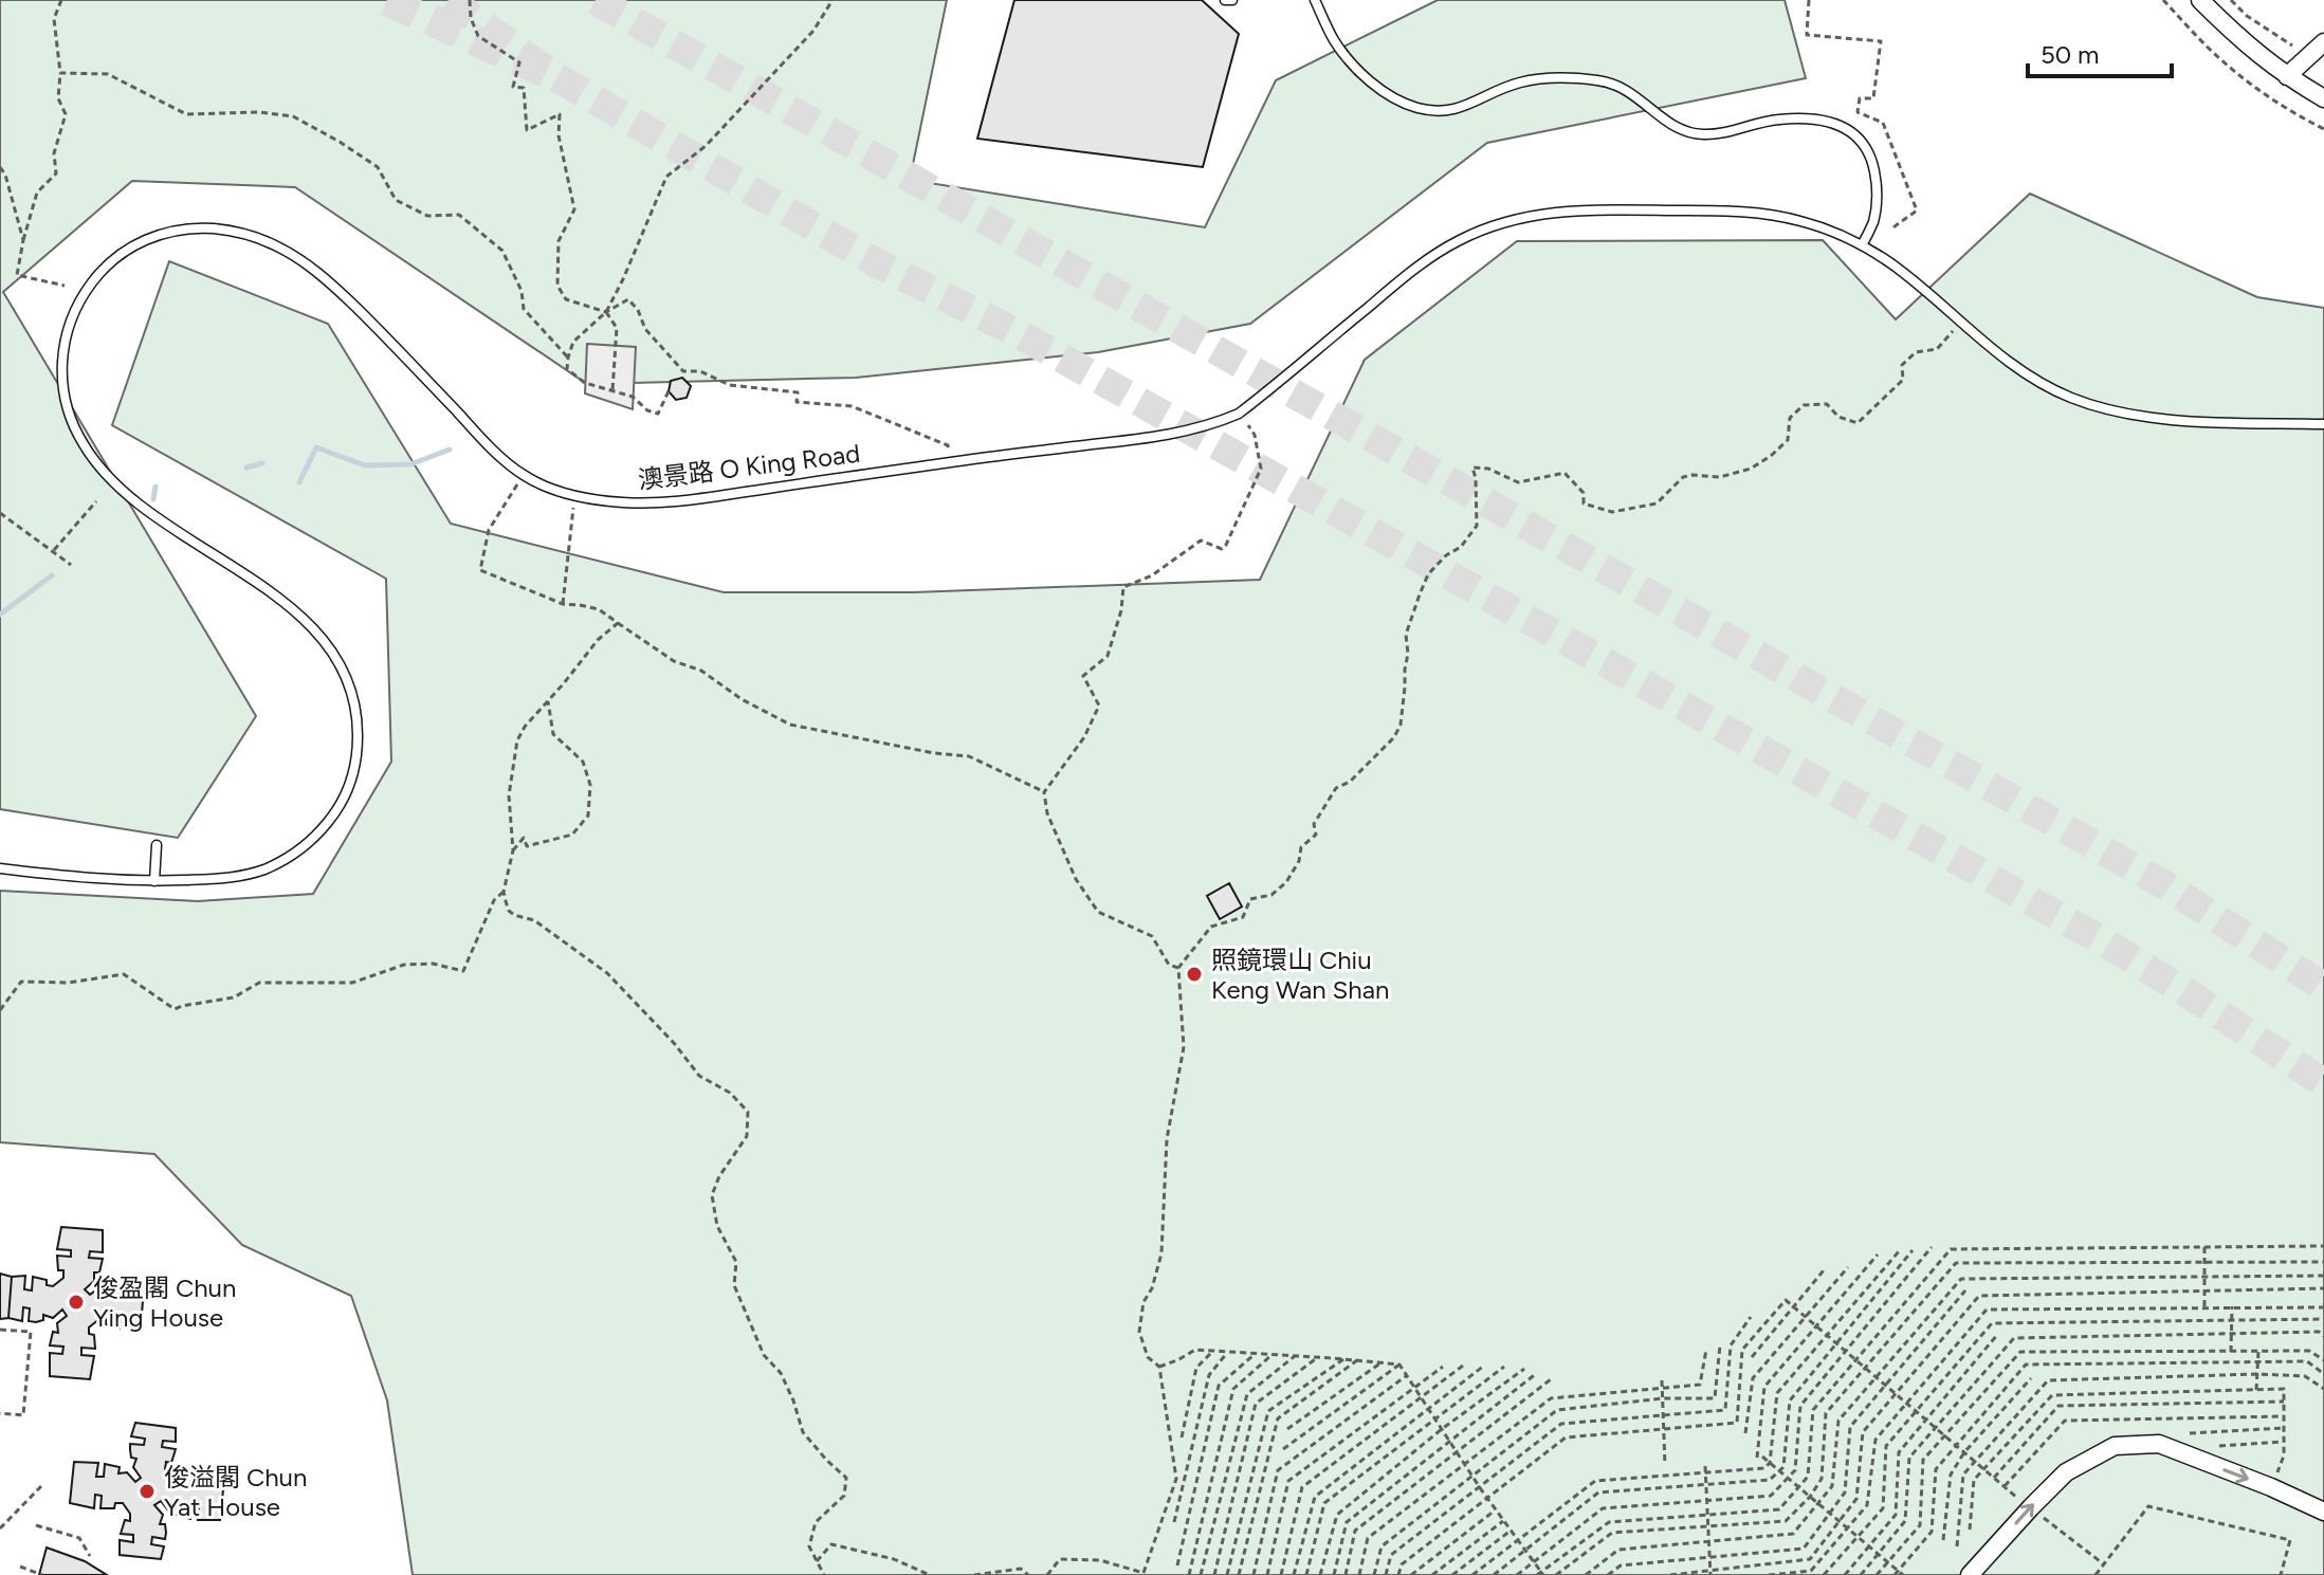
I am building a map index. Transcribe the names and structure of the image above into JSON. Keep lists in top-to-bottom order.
{
  "streets": {
    "lane": ["澳景路 O King Road"]
  },
  "places": ["照鏡環山 Chiu Keng Wan Shan", "俊盈閣 Chun Ying House", "俊溢閣 Chun Yat House"],
  "scale_bar": "50 m"
}
